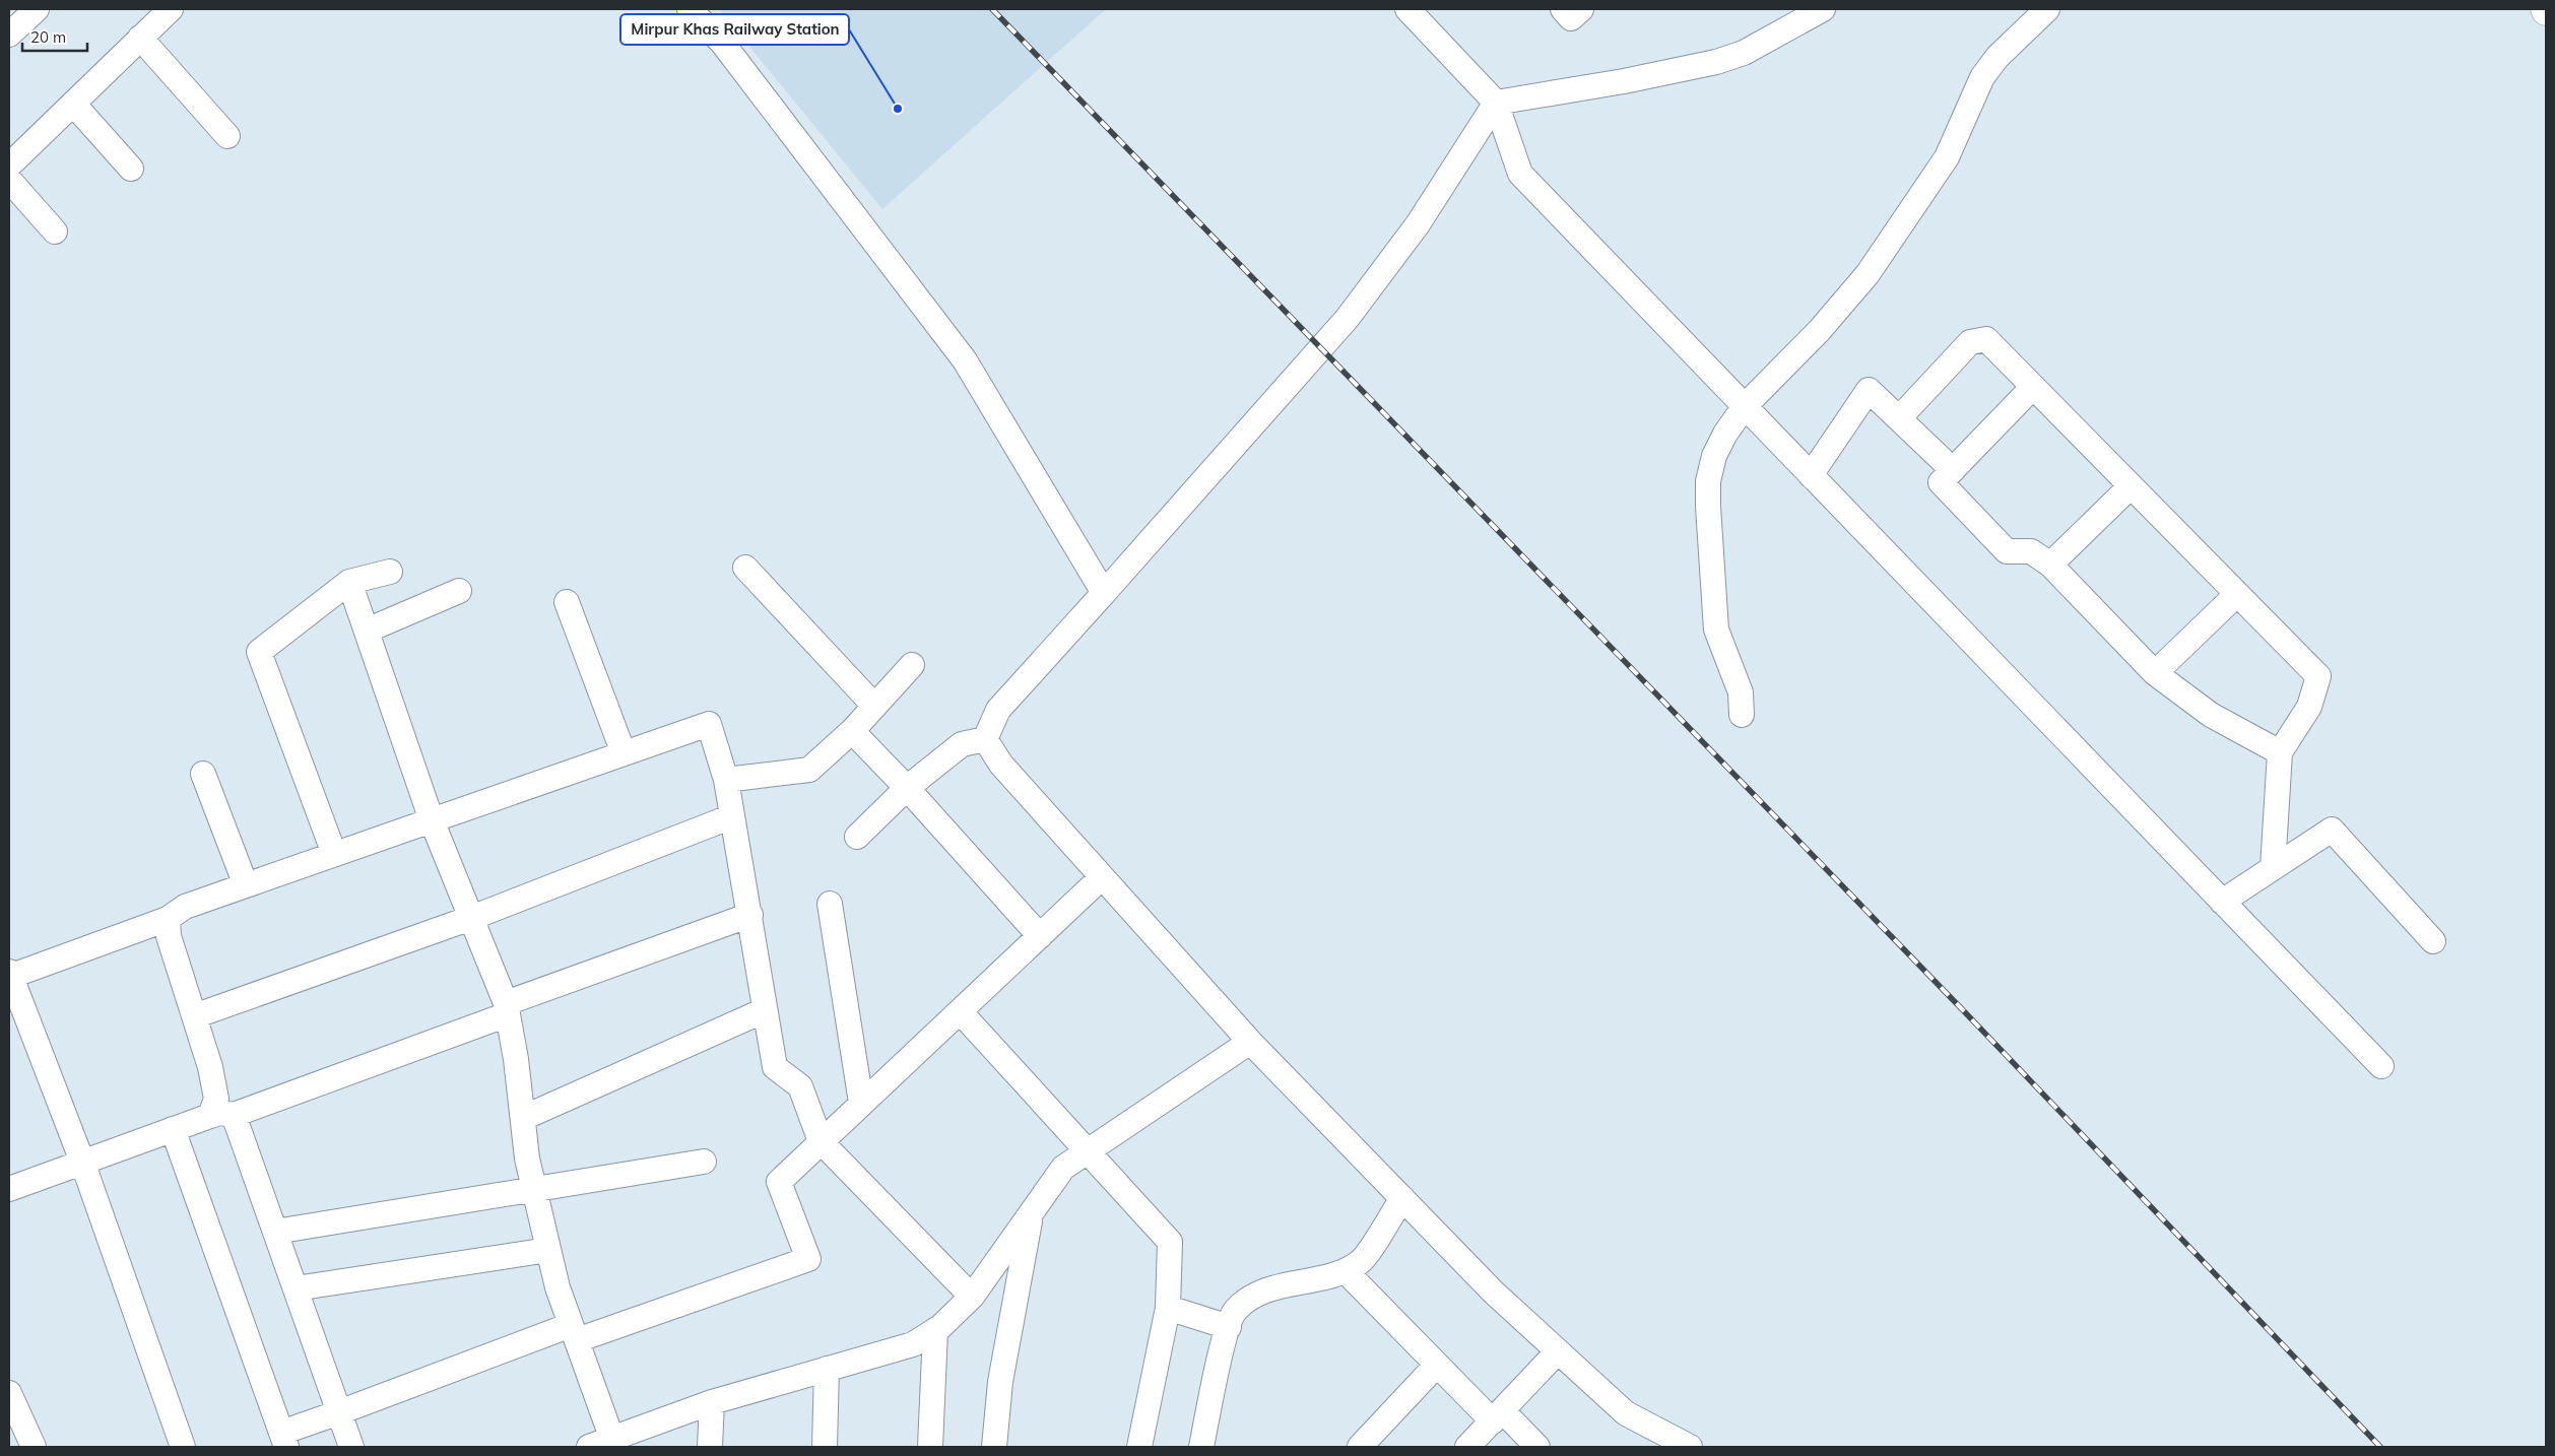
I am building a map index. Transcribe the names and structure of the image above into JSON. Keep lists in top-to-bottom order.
{
  "places": ["Mirpur Khas Railway Station"],
  "scale_bar": "20 m"
}
